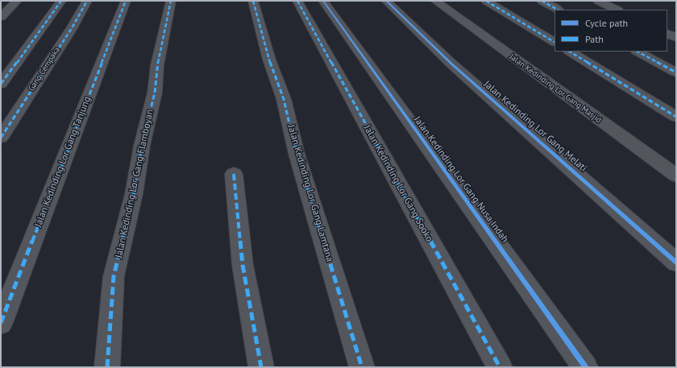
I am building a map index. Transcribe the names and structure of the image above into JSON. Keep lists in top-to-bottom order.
{
  "streets": {
    "street": [
      "Gang Cempaka",
      "Jalan Kedinding Lor Gang Masjid",
      "Jalan Kedinding Lor Gang Melati",
      "Jalan Kedinding Lor Gang Tanjung",
      "Jalan Kedinding Lor Gang Nusa Indah",
      "Jalan Kedinding Lor Gang Flamboyan",
      "Jalan Kedinding Lor Gang Sooko",
      "Jalan Kedinding Lor Gang Lamtana"
    ]
  },
  "legend": ["Cycle path", "Path"]
}
